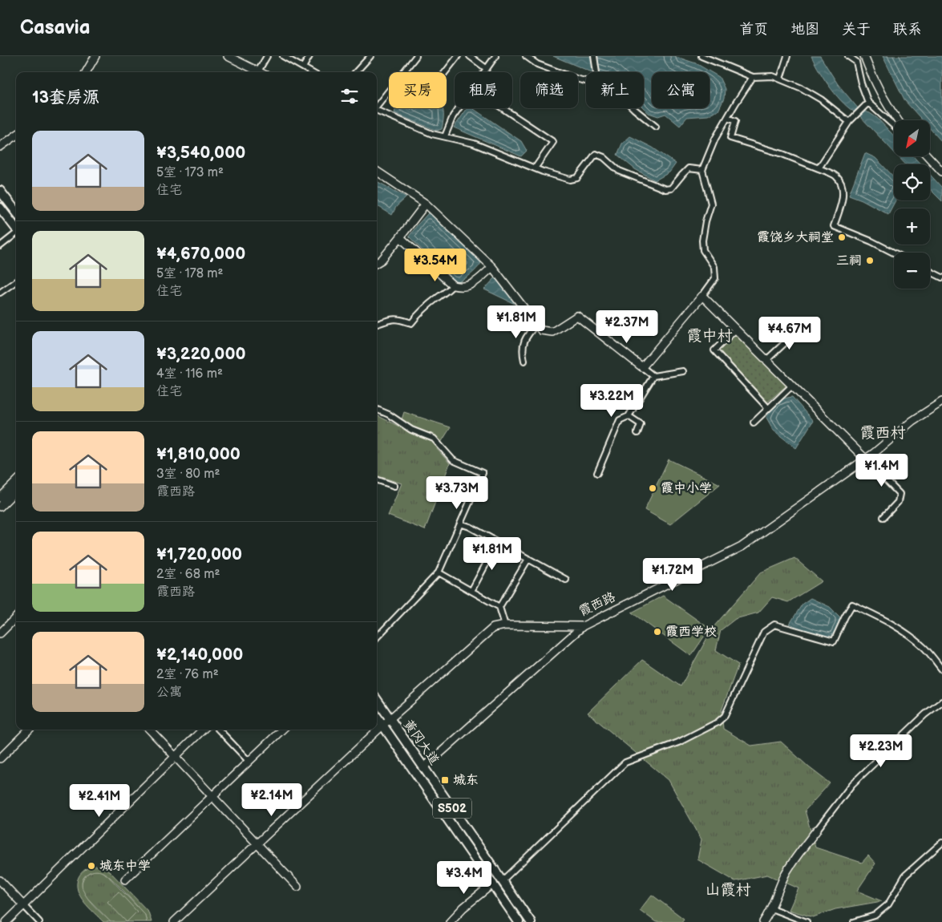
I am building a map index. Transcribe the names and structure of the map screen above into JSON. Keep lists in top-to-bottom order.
{
  "streets": {
    "main road": ["黄冈大道", "S502"],
    "street": ["霞西路"]
  },
  "districts": ["霞中村", "霞西村", "山霞村"],
  "places": {
    "other": [
      "霞饶乡大祠堂",
      "三祠",
      "霞中小学",
      "霞西学校",
      "城东中学"
    ],
    "transit": ["城东"]
  },
  "north": "bottom left",
  "page": {
    "header": "Casavia",
    "nav": [
      "首页",
      "地图",
      "关于",
      "联系"
    ],
    "chip": [
      "买房",
      "租房",
      "筛选",
      "新上",
      "公寓"
    ],
    "heading": "13套房源",
    "map_buttons": ["+", "−"],
    "list": [
      {
        "name": "¥3,540,000",
        "note": "5室 · 173 m² · 住宅"
      },
      {
        "name": "¥4,670,000",
        "note": "5室 · 178 m² · 住宅"
      },
      {
        "name": "¥3,220,000",
        "note": "4室 · 116 m² · 住宅"
      },
      {
        "name": "¥1,810,000",
        "note": "3室 · 80 m² · 霞西路"
      },
      {
        "name": "¥1,720,000",
        "note": "2室 · 68 m² · 霞西路"
      },
      {
        "name": "¥2,140,000",
        "note": "2室 · 76 m² · 公寓"
      }
    ],
    "price": [
      "¥3.54M",
      "¥1.81M",
      "¥2.37M",
      "¥4.67M",
      "¥3.22M",
      "¥1.4M",
      "¥3.73M",
      "¥1.81M",
      "¥1.72M",
      "¥2.23M",
      "¥2.14M",
      "¥2.41M",
      "¥3.4M"
    ]
  }
}
